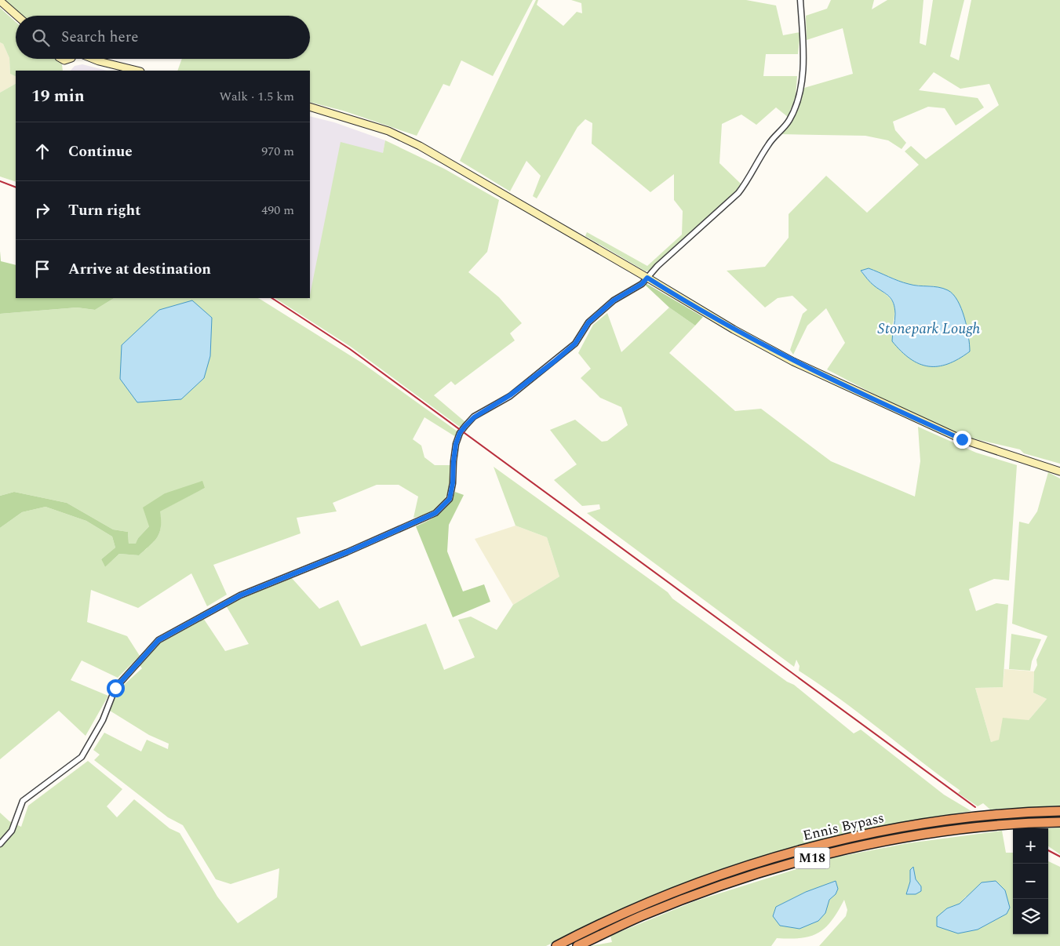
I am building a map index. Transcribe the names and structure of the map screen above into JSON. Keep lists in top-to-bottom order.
{
  "streets": {
    "highway": ["Ennis Bypass", "M18"]
  },
  "water": ["Stonepark Lough"],
  "page": {
    "search": "Search here",
    "heading": ["19 min", "Walk · 1.5 km"],
    "list": [
      ["Continue", "970 m"],
      ["Turn right", "490 m"],
      "Arrive at destination"
    ],
    "map_buttons": ["+", "−"]
  }
}
